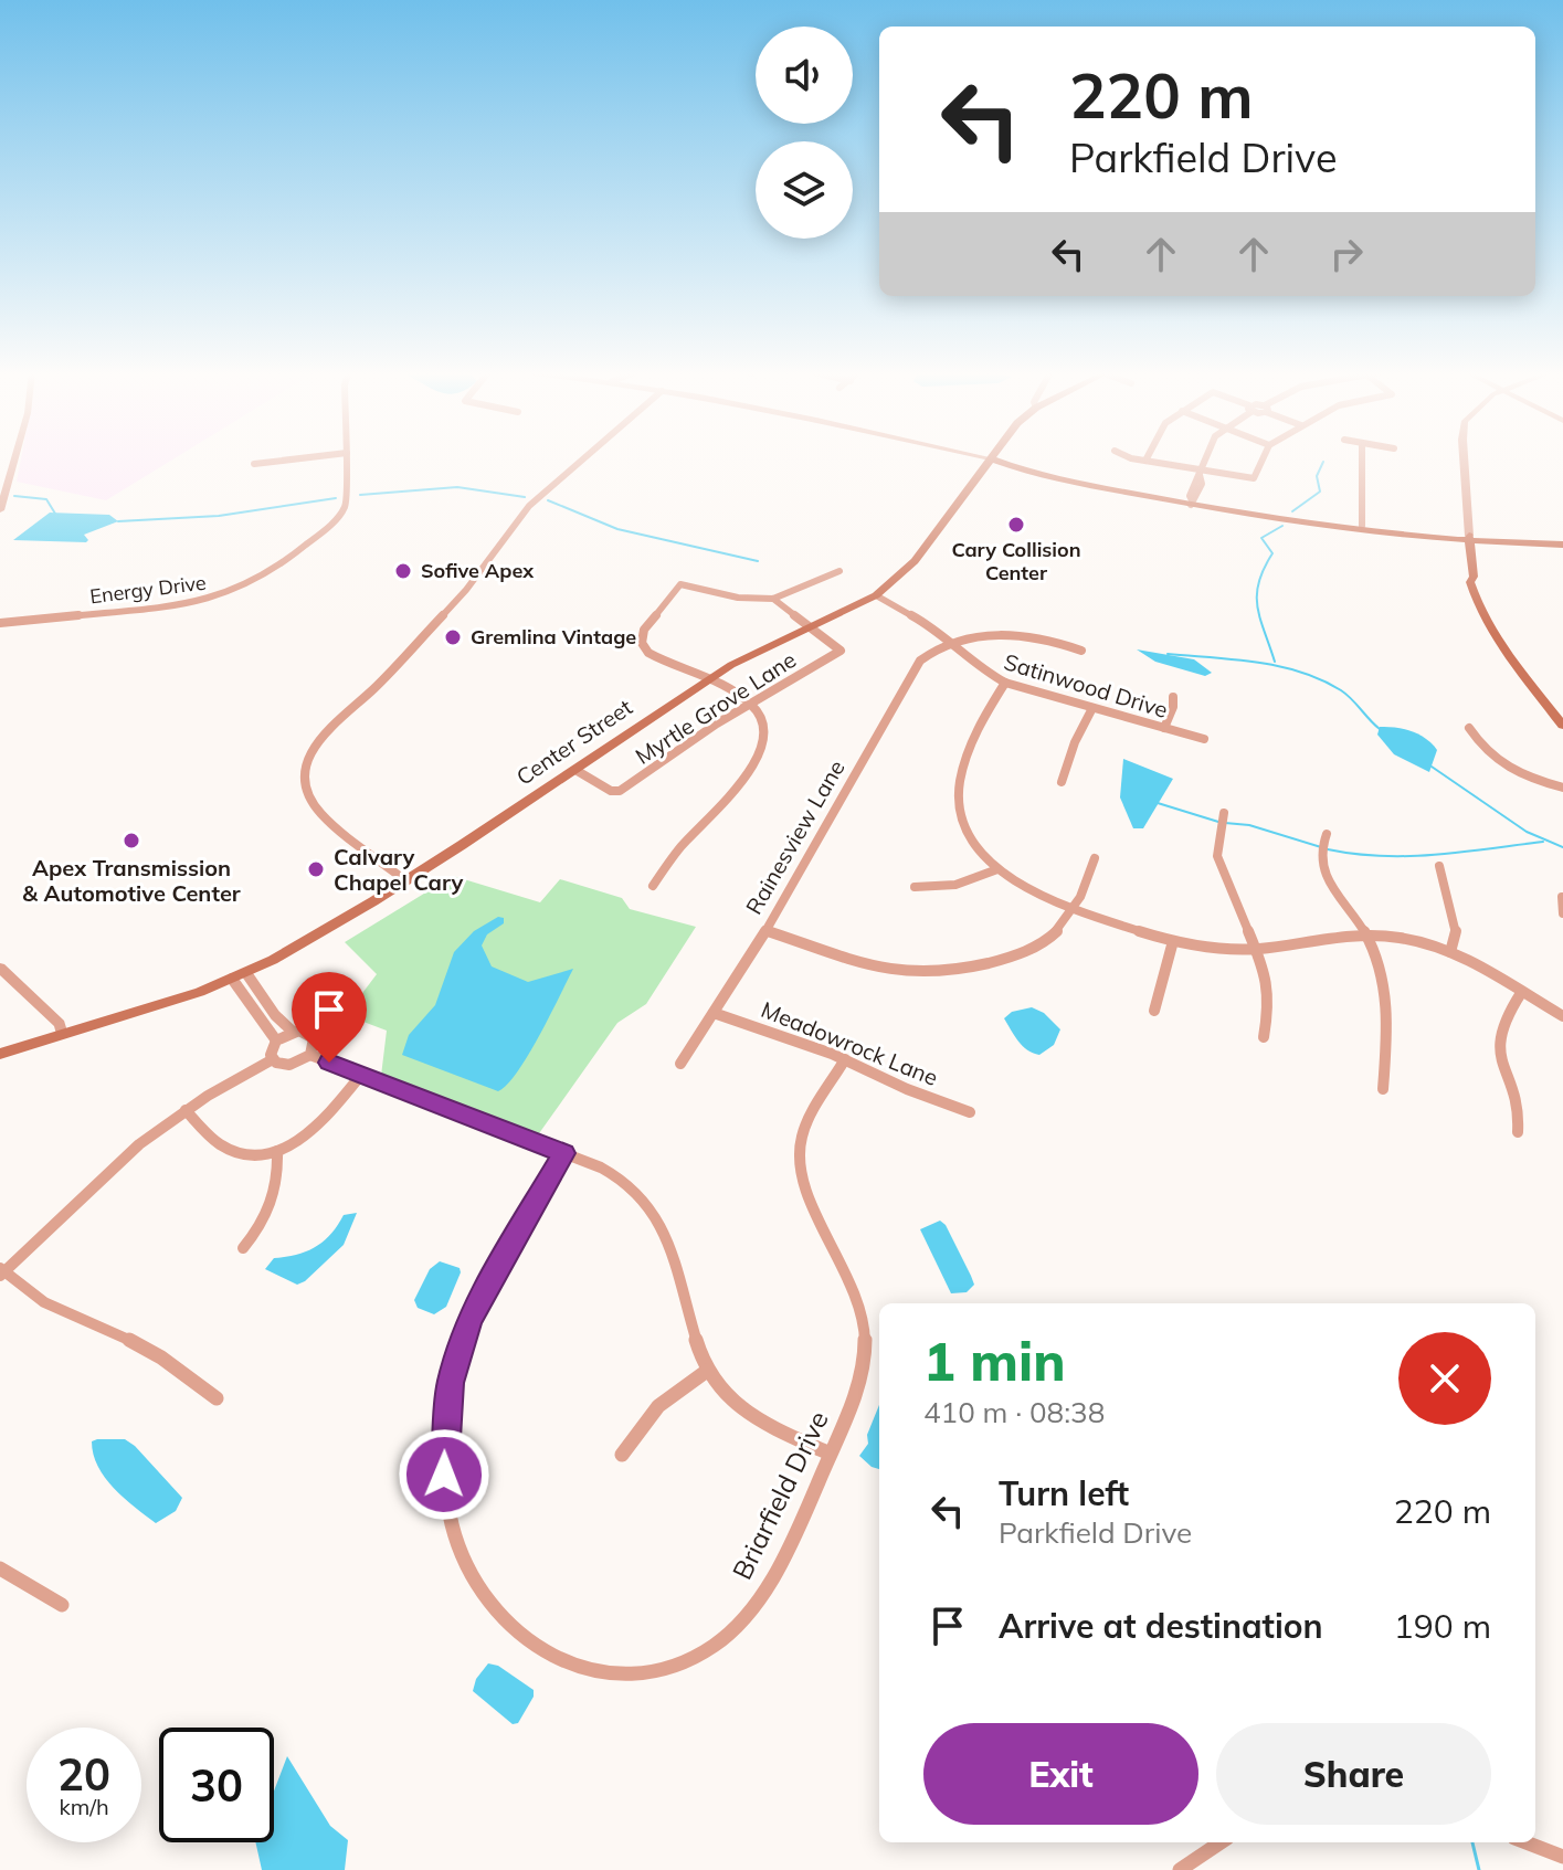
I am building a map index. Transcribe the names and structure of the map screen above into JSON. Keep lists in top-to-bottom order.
{
  "streets": {
    "main road": ["Center Street"],
    "street": [
      "Energy Drive",
      "Satinwood Drive",
      "Myrtle Grove Lane",
      "Rainesview Lane",
      "Meadowrock Lane",
      "Briarfield Drive"
    ]
  },
  "crossings": [
    ["Satinwood Drive", "Center Street"],
    ["Satinwood Drive", "Rainesview Lane"],
    ["Myrtle Grove Lane", "Center Street"],
    ["Rainesview Lane", "Meadowrock Lane"],
    ["Meadowrock Lane", "Briarfield Drive"]
  ],
  "places": [
    "Cary Collision Center",
    "Sofive Apex",
    "Gremlina Vintage",
    "Apex Transmission & Automotive Center",
    "Calvary Chapel Cary"
  ],
  "page": {
    "turn": ["220 m", "Parkfield Drive"],
    "heading": ["1 min", "410 m · 08:38"],
    "list": [
      {
        "name": "Turn left",
        "note": "Parkfield Drive",
        "value": "220 m"
      },
      {
        "name": "Arrive at destination",
        "value": "190 m"
      }
    ],
    "buttons": ["Exit", "Share"],
    "speed": "20 km/h",
    "limit": "30"
  }
}
